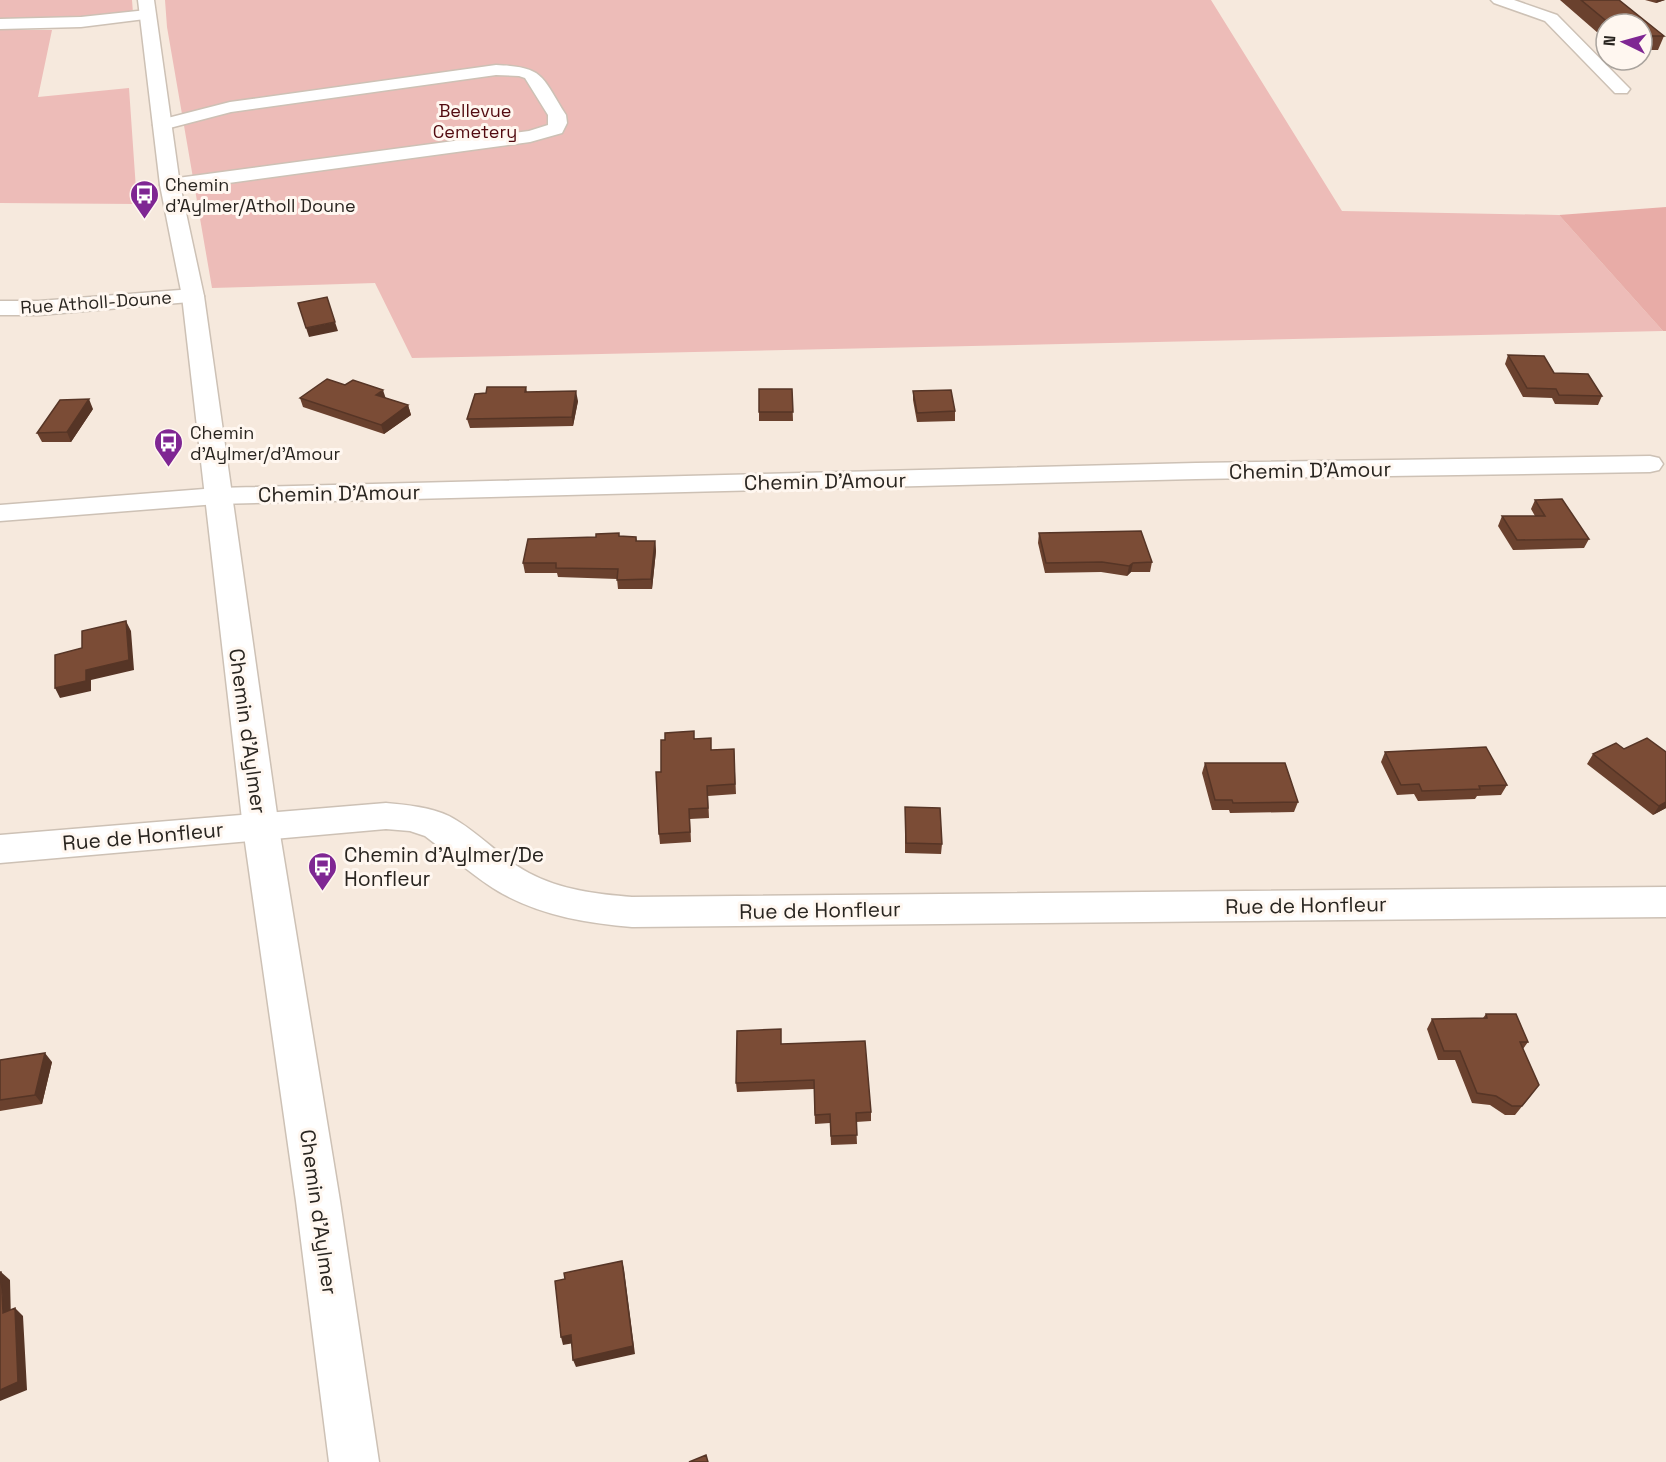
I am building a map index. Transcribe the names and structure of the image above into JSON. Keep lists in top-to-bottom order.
{
  "streets": {
    "street": [
      "Rue Atholl-Doune",
      "Chemin D'Amour",
      "Chemin d'Aylmer",
      "Rue de Honfleur"
    ]
  },
  "crossings": [
    ["Rue Atholl-Doune", "Chemin d'Aylmer"],
    ["Chemin D'Amour", "Chemin d'Aylmer"],
    ["Chemin d'Aylmer", "Rue de Honfleur"]
  ],
  "parks": ["Bellevue Cemetery"],
  "places": {
    "bus stop": ["Chemin d'Aylmer/Atholl Doune", "Chemin d'Aylmer/d'Amour", "Chemin d'Aylmer/De Honfleur"]
  },
  "north": "left"
}
